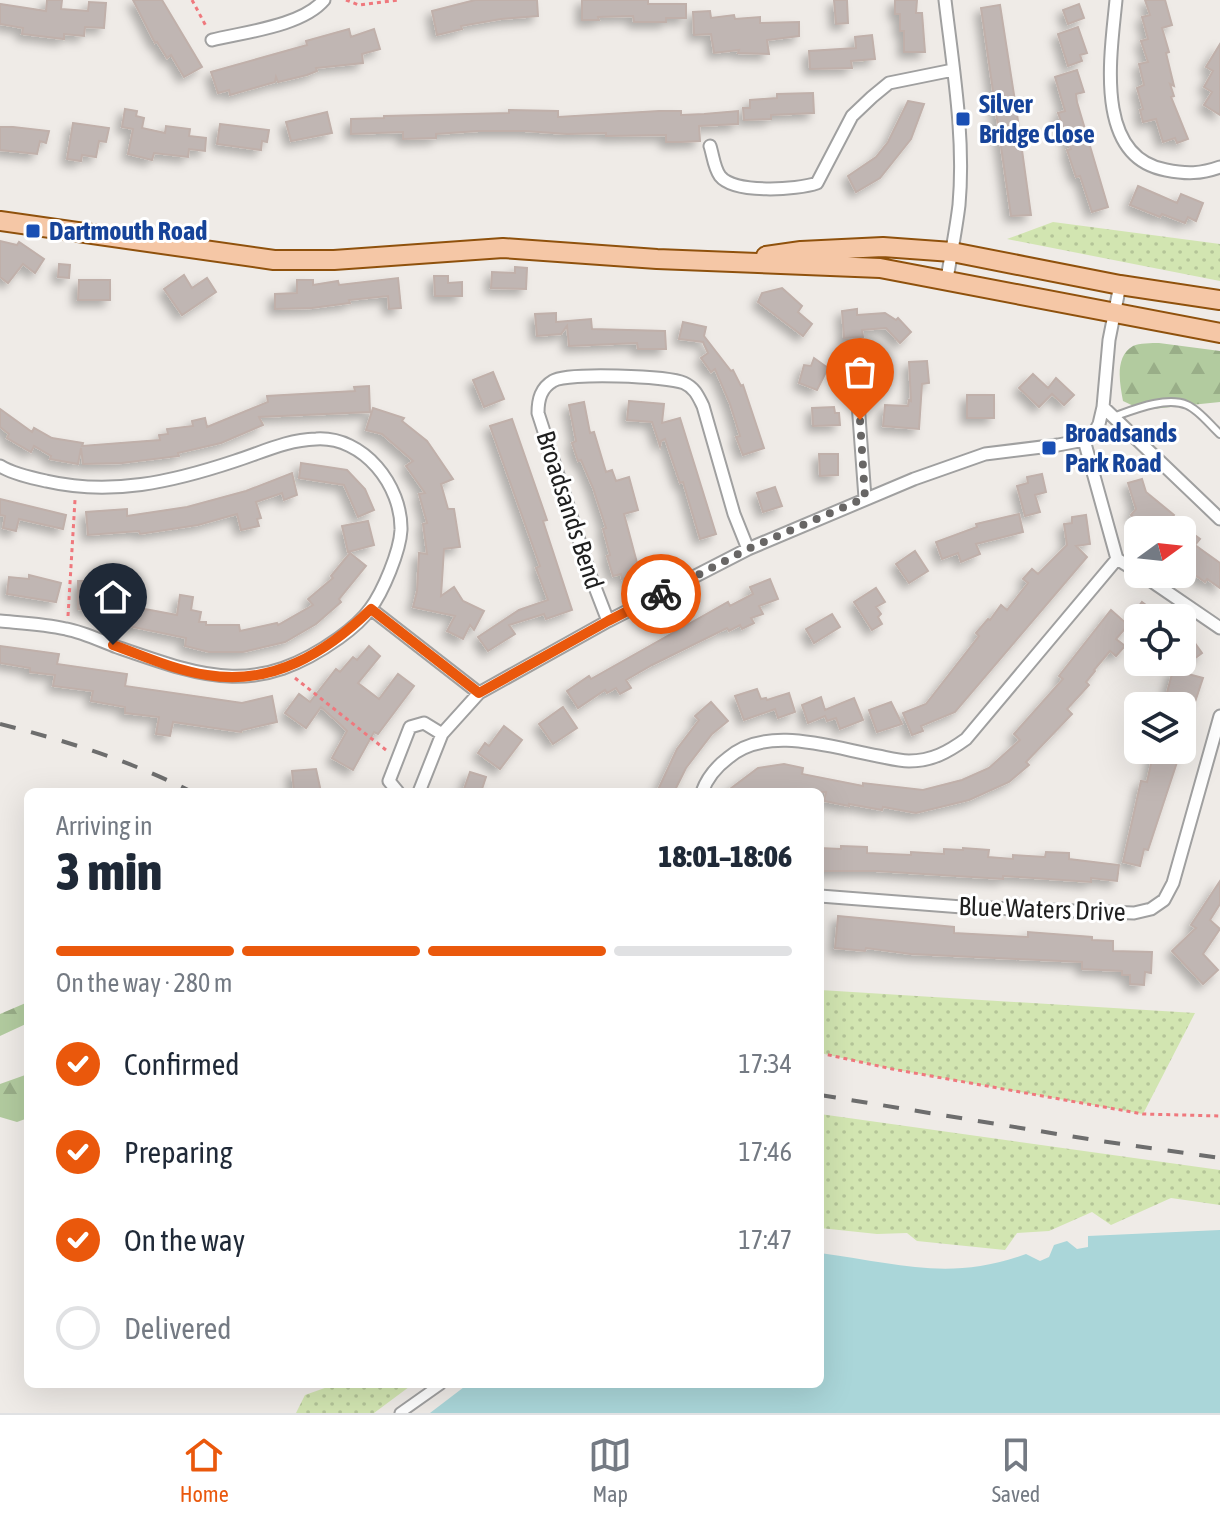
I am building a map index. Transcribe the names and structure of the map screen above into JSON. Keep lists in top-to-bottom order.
{
  "streets": {
    "street": ["Broadsands Bend", "Blue Waters Drive"]
  },
  "places": {
    "transit": ["Silver Bridge Close", "Dartmouth Road", "Broadsands Park Road"]
  },
  "north": "right",
  "page": {
    "heading": ["3 min", "Arriving in", "18:01–18:06"],
    "bar": "On the way · 280 m",
    "list": [
      ["Confirmed", "17:34"],
      ["Preparing", "17:46"],
      ["On the way", "17:47"],
      "Delivered"
    ],
    "tabs": ["Home", "Map", "Saved"]
  }
}
